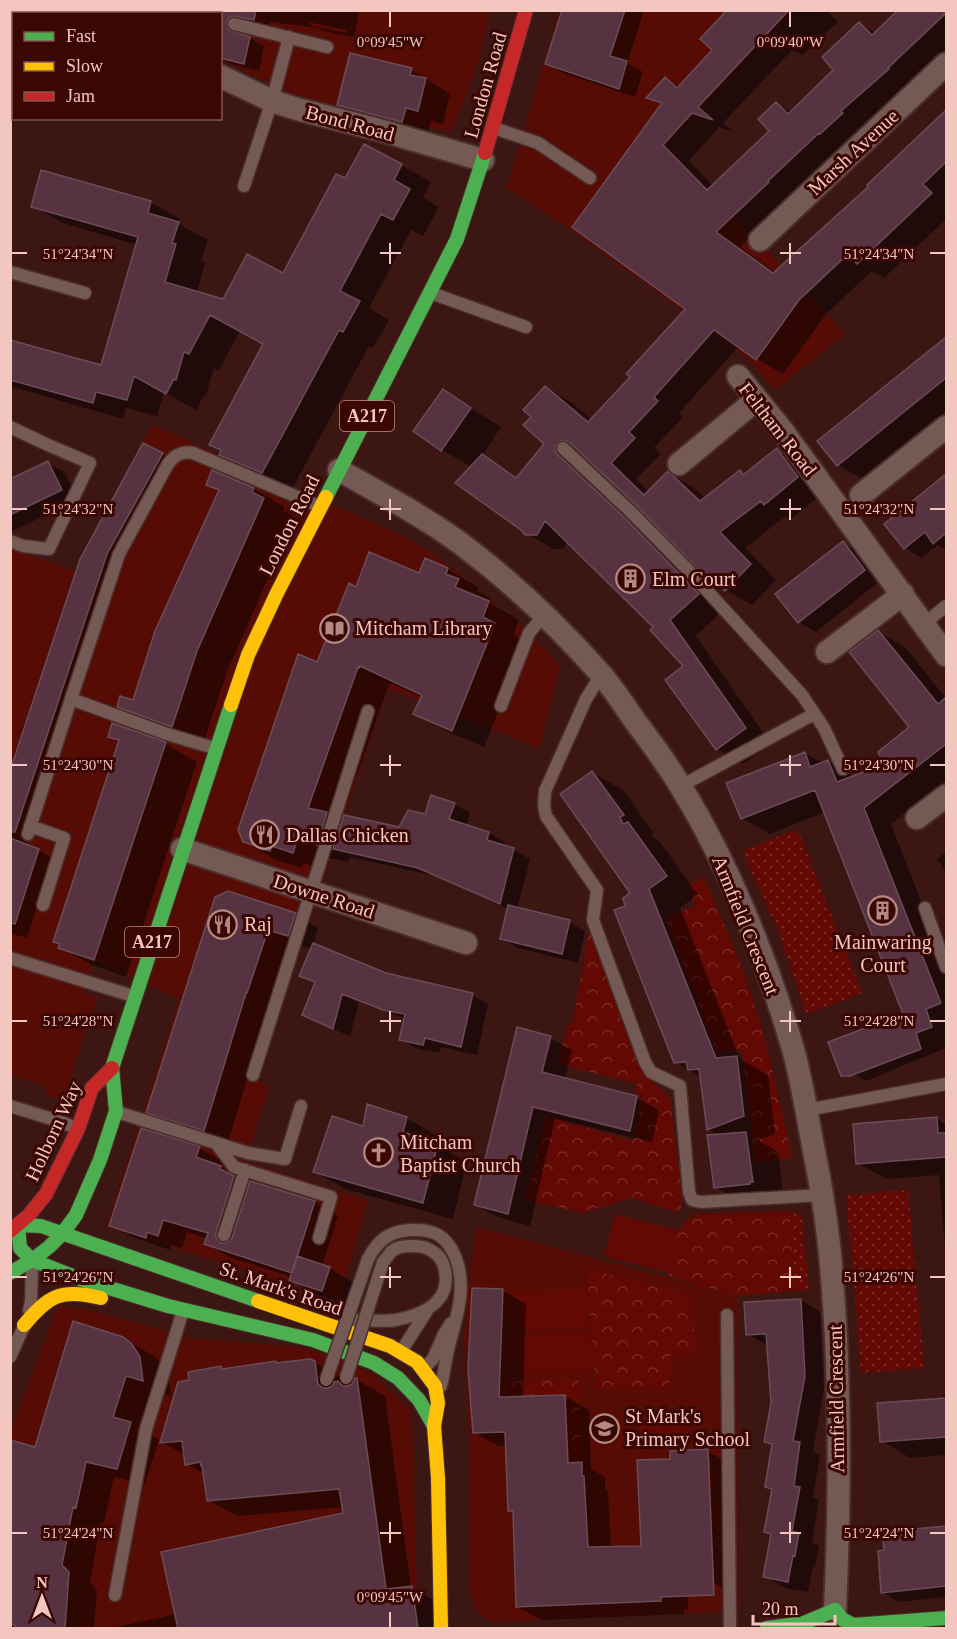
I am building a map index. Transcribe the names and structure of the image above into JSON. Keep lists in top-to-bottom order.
{
  "streets": {
    "main road": [
      "London Road",
      "A217",
      "Holborn Way",
      "St. Mark's Road"
    ],
    "street": [
      "Bond Road",
      "Marsh Avenue",
      "Feltham Road",
      "Downe Road",
      "Armfield Crescent"
    ]
  },
  "crossings": [
    ["London Road", "Bond Road"],
    ["London Road", "Downe Road"],
    ["London Road", "Armfield Crescent"],
    ["London Road", "Holborn Way"],
    ["Holborn Way", "St. Mark's Road"]
  ],
  "places": {
    "building": ["Elm Court", "Mainwaring Court"],
    "library": ["Mitcham Library"],
    "restaurant": ["Dallas Chicken", "Raj"],
    "church": ["Mitcham Baptist Church"],
    "school or university": ["St Mark's Primary School"]
  },
  "legend": ["Fast", "Slow", "Jam"],
  "scale_bar": "20 m",
  "north": "top",
  "coordinates": [
    "0°09'45\"W",
    "0°09'40\"W",
    "51°24'34\"N",
    "51°24'32\"N",
    "51°24'30\"N",
    "51°24'28\"N",
    "51°24'26\"N",
    "51°24'24\"N"
  ]
}
